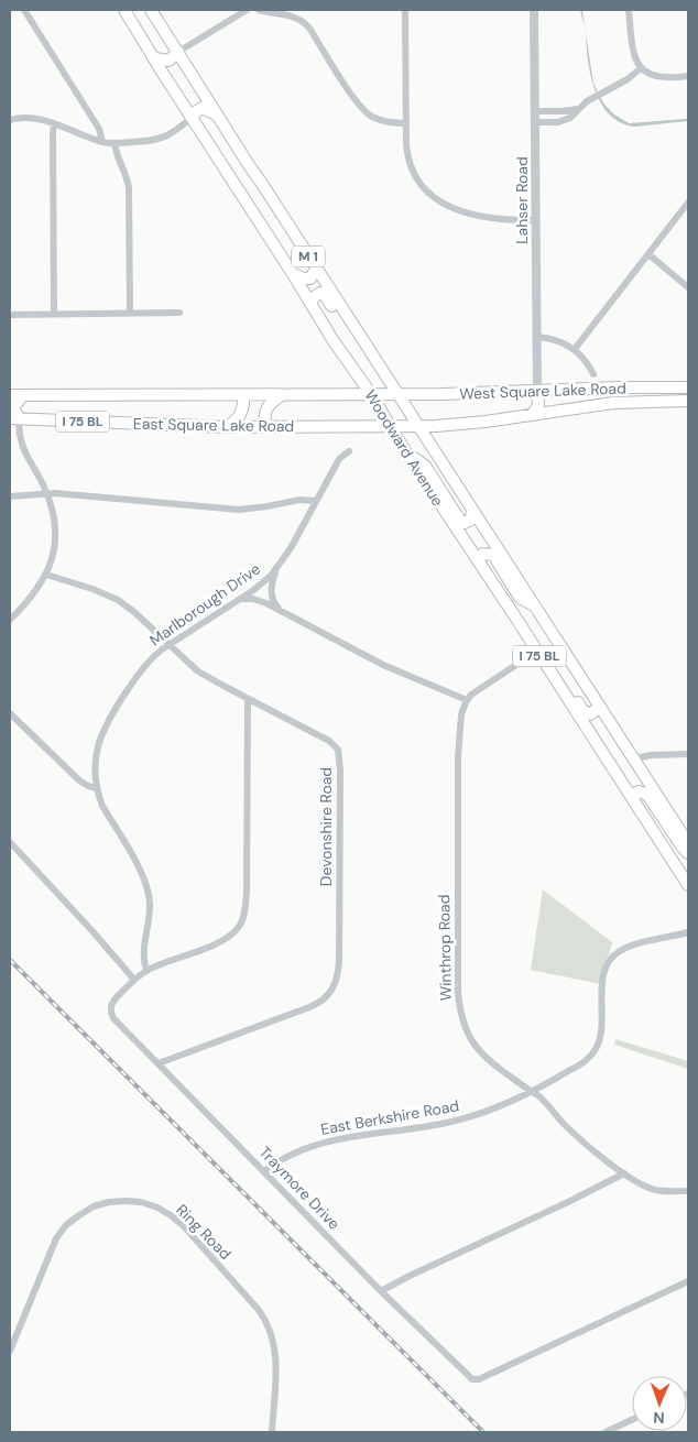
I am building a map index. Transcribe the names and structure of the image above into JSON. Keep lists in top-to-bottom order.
{
  "streets": {
    "main road": [
      "M 1",
      "West Square Lake Road",
      "I 75 BL",
      "East Square Lake Road",
      "Woodward Avenue"
    ],
    "street": [
      "Lahser Road",
      "Marlborough Drive",
      "Devonshire Road",
      "Winthrop Road",
      "East Berkshire Road",
      "Traymore Drive",
      "Ring Road"
    ]
  },
  "crossings": [
    ["Lahser Road", "West Square Lake Road"],
    ["West Square Lake Road", "East Square Lake Road"],
    ["West Square Lake Road", "Woodward Avenue"],
    ["East Square Lake Road", "Woodward Avenue"],
    ["Marlborough Drive", "Devonshire Road"],
    ["Devonshire Road", "Traymore Drive"],
    ["Winthrop Road", "East Berkshire Road"],
    ["East Berkshire Road", "Traymore Drive"]
  ],
  "north": "bottom"
}
